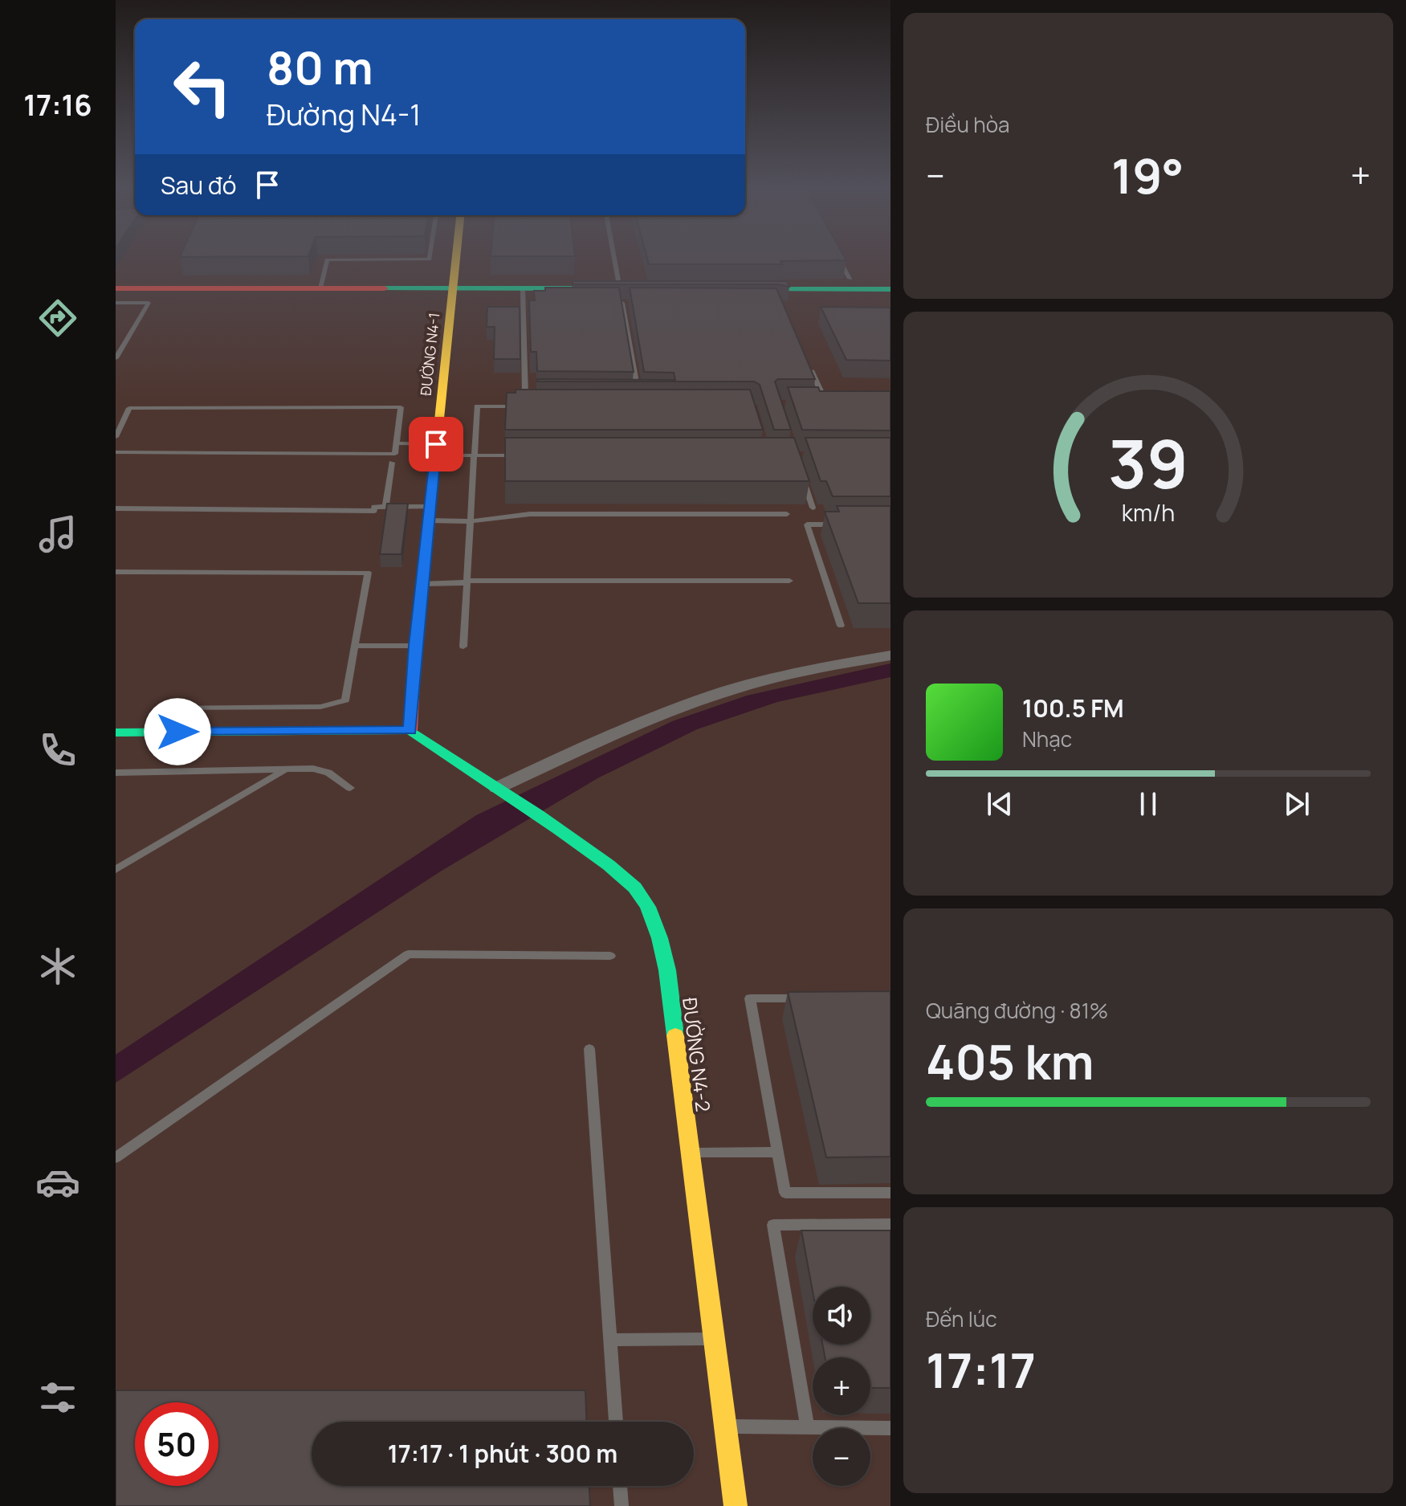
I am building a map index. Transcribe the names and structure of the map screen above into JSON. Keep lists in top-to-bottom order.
{
  "streets": {
    "main road": ["ĐƯỜNG N4-1", "ĐƯỜNG N4-2"]
  },
  "crossings": [
    ["ĐƯỜNG N4-1", "ĐƯỜNG N4-2"]
  ],
  "page": {
    "tabs": "17:16",
    "tile": [
      "Điều hòa",
      ["Quãng đường · 81%", "405 km"],
      ["Đến lúc", "17:17"]
    ],
    "turn": ["80 m", "Đường N4-1"],
    "heat": ["−", "19°", "+"],
    "then": "Sau đó",
    "song": ["100.5 FM", "Nhạc"],
    "map_buttons": ["+", "−"],
    "limit": "50",
    "trip": "17:17 · 1 phút · 300 m",
    "gauge": ["39", "km/h"]
  }
}
